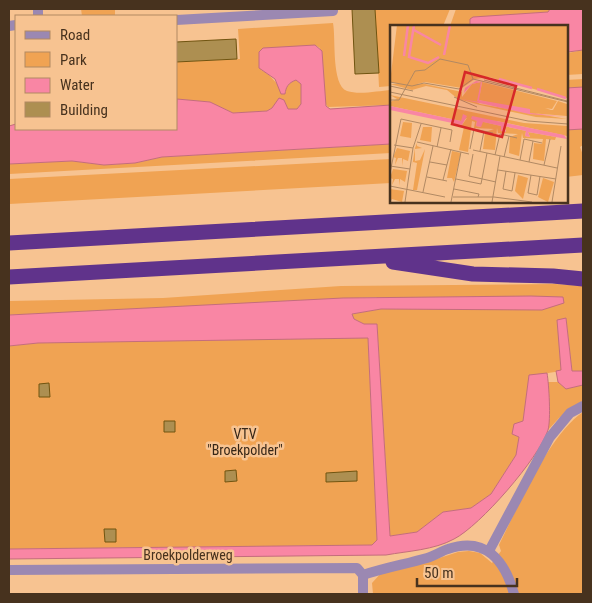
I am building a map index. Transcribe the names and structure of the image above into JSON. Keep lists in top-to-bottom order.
{
  "streets": {
    "street": ["Broekpolderweg"]
  },
  "parks": ["VTV \"Broekpolder\""],
  "legend": [
    "Road",
    "Park",
    "Water",
    "Building"
  ],
  "scale_bar": "50 m"
}
